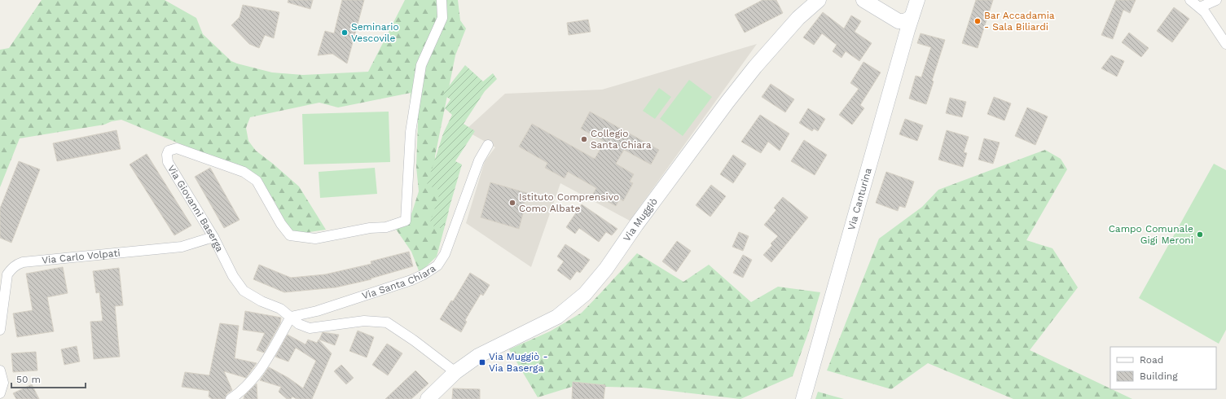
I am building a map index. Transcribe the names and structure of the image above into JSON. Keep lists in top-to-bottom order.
{
  "streets": {
    "street": [
      "Via Canturina",
      "Via Giovanni Baserga",
      "Via Muggiò",
      "Via Carlo Volpati",
      "Via Santa Chiara"
    ]
  },
  "crossings": [
    ["Via Giovanni Baserga", "Via Muggiò"],
    ["Via Giovanni Baserga", "Via Carlo Volpati"],
    ["Via Giovanni Baserga", "Via Santa Chiara"]
  ],
  "places": {
    "other": [
      "Bar Accadamia - Sala Biliardi",
      "Seminario Vescovile",
      "Collegio Santa Chiara",
      "Istituto Comprensivo Como Albate",
      "Campo Comunale Gigi Meroni"
    ],
    "transit": ["Via Muggiò - Via Baserga"]
  },
  "legend": ["Road", "Building"],
  "scale_bar": "50 m"
}
